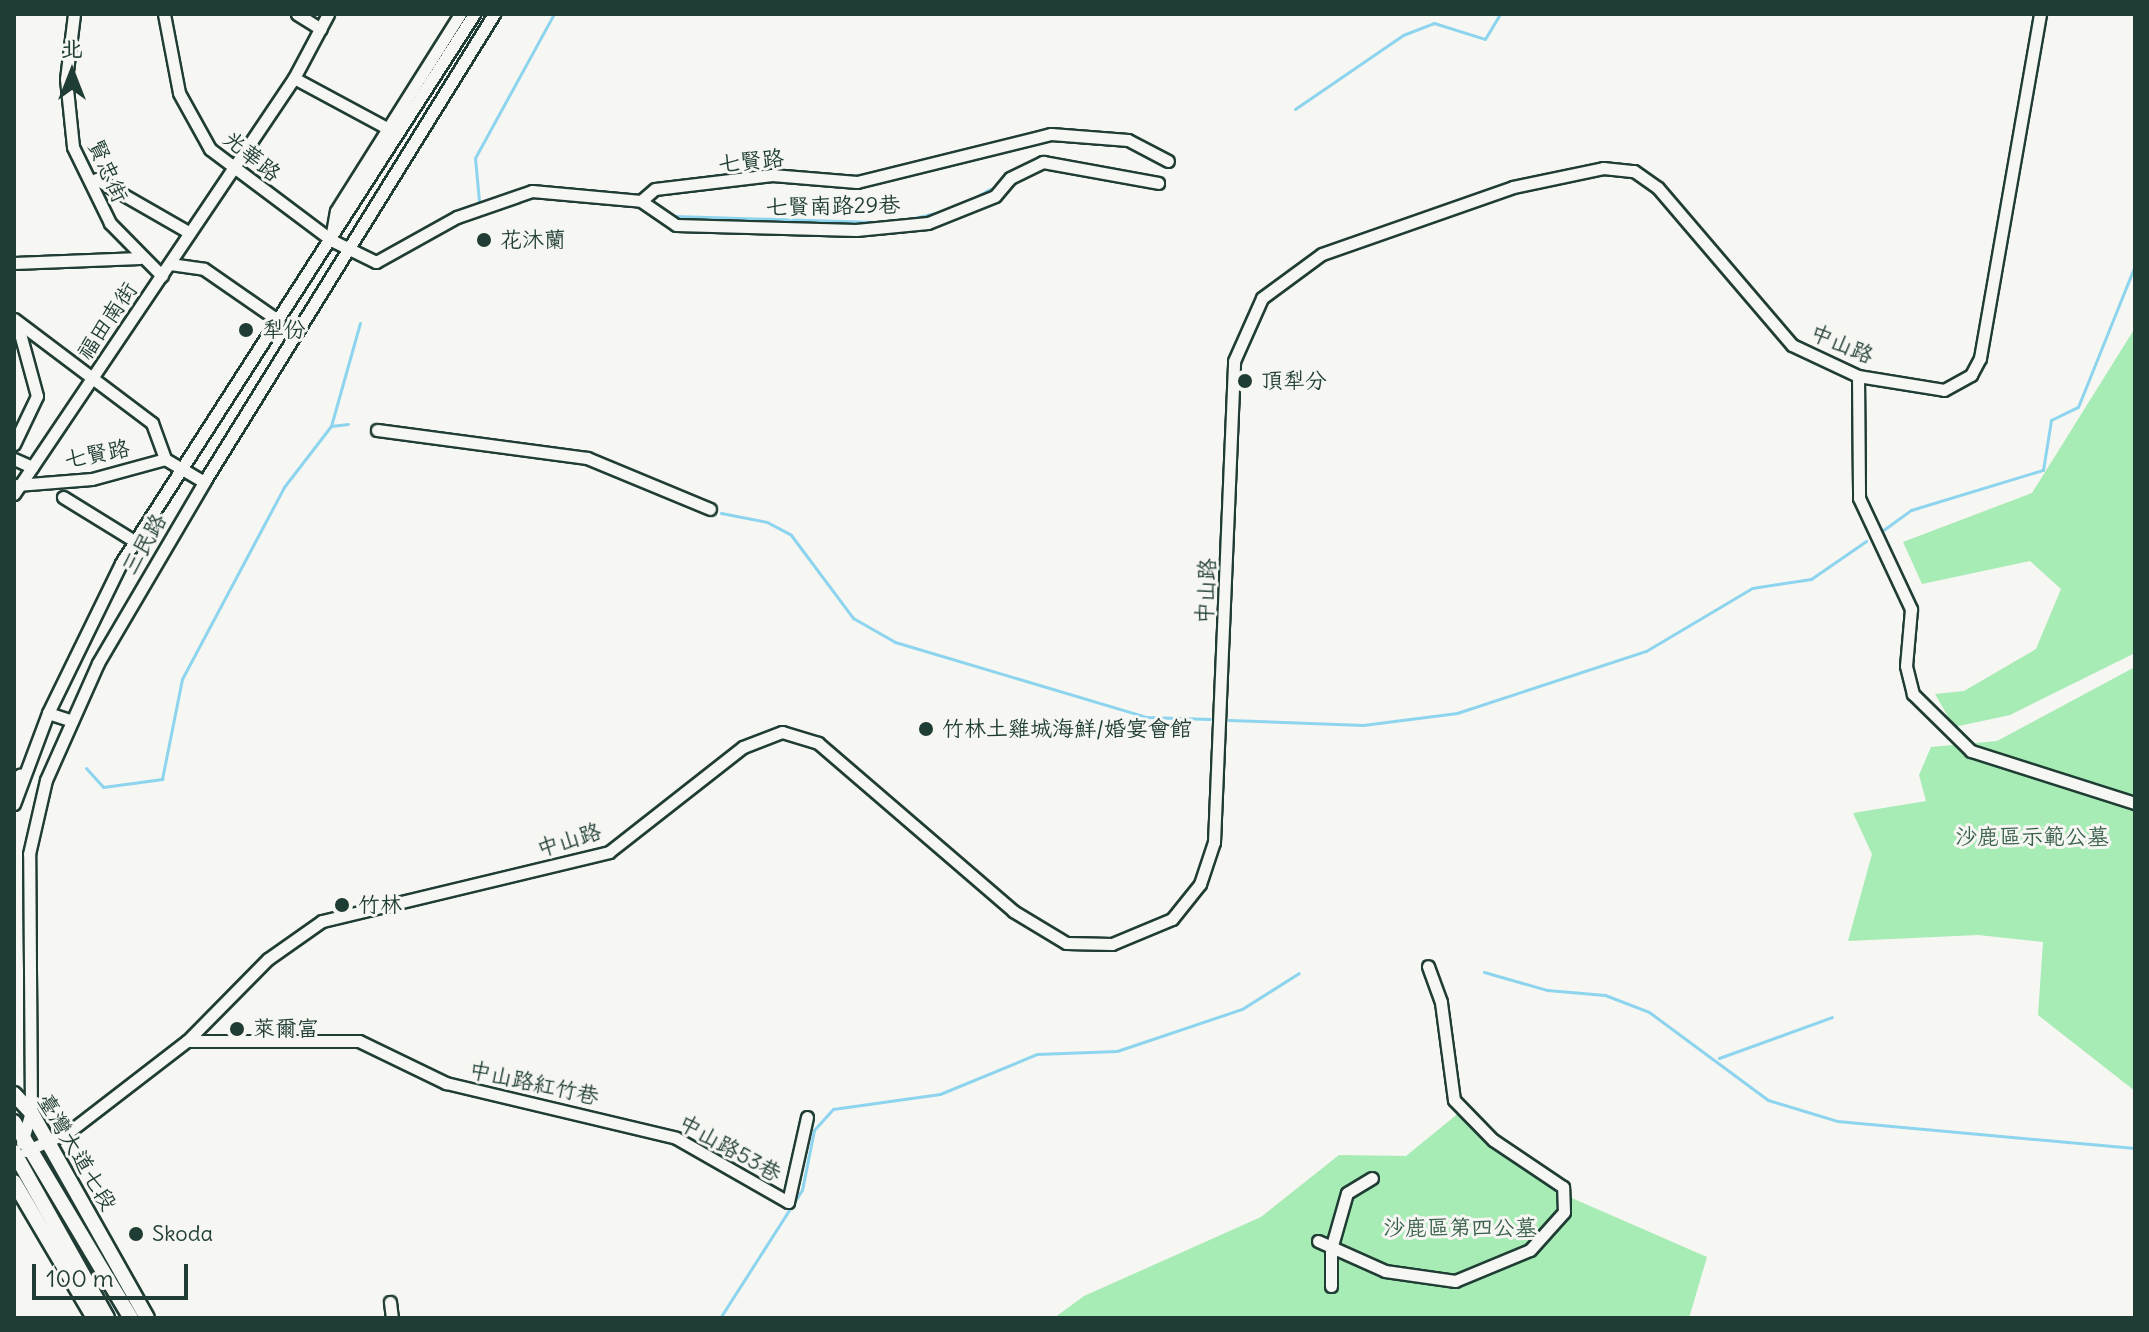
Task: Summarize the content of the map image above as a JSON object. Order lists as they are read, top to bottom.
{
  "streets": {
    "main road": ["臺灣大道七段"],
    "street": [
      "光華路",
      "七賢路",
      "賢忠街",
      "七賢南路29巷",
      "福田南街",
      "中山路",
      "三民路",
      "中山路紅竹巷",
      "中山路53巷"
    ]
  },
  "crossings": [
    ["光華路", "七賢路"],
    ["光華路", "福田南街"],
    ["光華路", "三民路"],
    ["七賢路", "七賢南路29巷"],
    ["七賢路", "福田南街"],
    ["七賢路", "三民路"],
    ["賢忠街", "福田南街"],
    ["中山路", "三民路"],
    ["中山路", "中山路紅竹巷"],
    ["中山路", "臺灣大道七段"],
    ["三民路", "臺灣大道七段"],
    ["中山路紅竹巷", "中山路53巷"]
  ],
  "parks": ["沙鹿區示範公墓", "沙鹿區第四公墓"],
  "places": [
    "花沐蘭",
    "犁份",
    "頂犁分",
    "竹林土雞城海鮮/婚宴會館",
    "竹林",
    "萊爾富",
    "Skoda"
  ],
  "scale_bar": "100 m",
  "north": "top"
}
